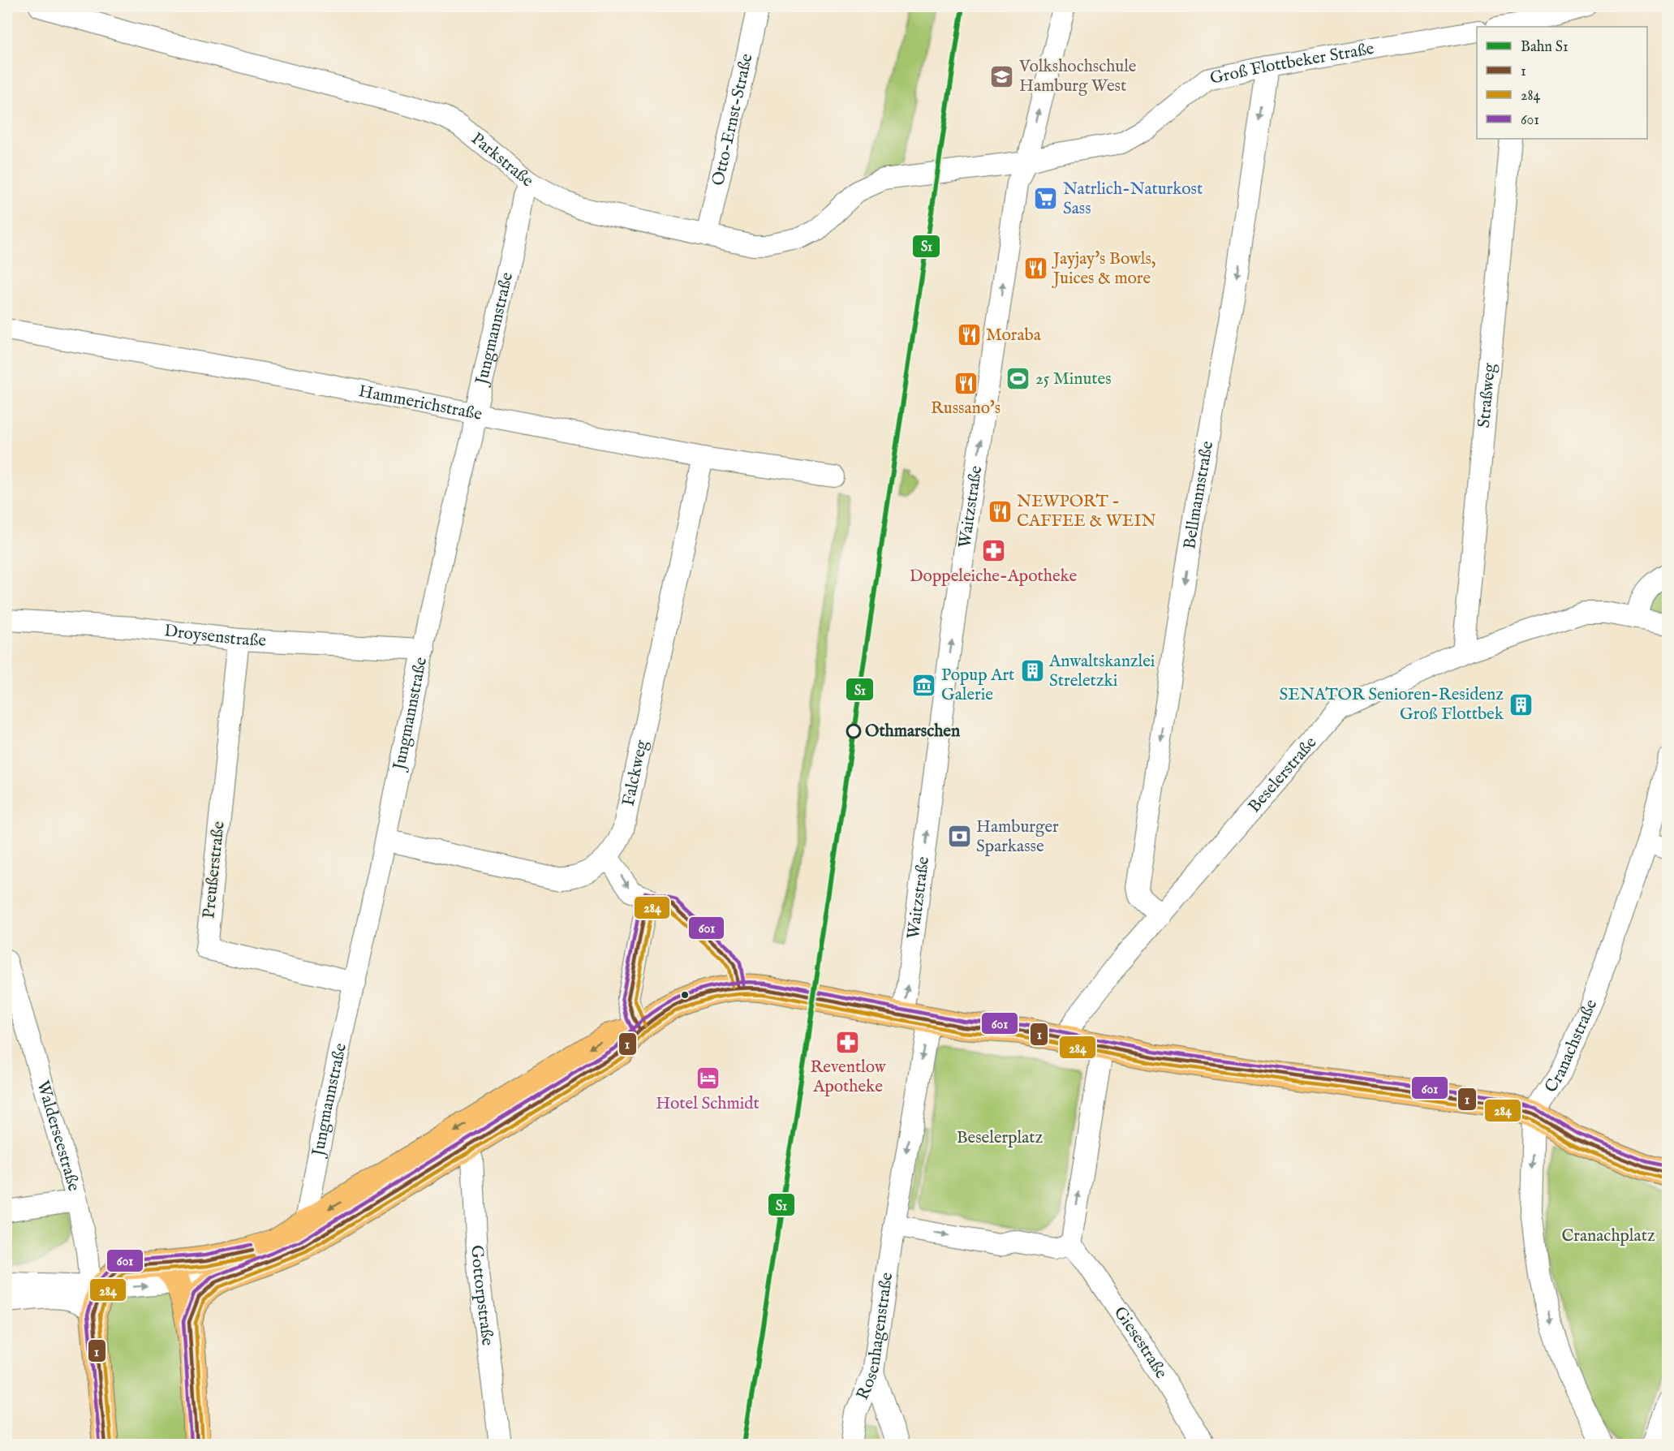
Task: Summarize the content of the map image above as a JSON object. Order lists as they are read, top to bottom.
{
  "streets": {
    "main road": ["Walderseestraße"],
    "street": [
      "Groß Flottbeker Straße",
      "Otto-Ernst-Straße",
      "Parkstraße",
      "Jungmannstraße",
      "Straßweg",
      "Hammerichstraße",
      "Bellmannstraße",
      "Waitzstraße",
      "Droysenstraße",
      "Falckweg",
      "Beselerstraße",
      "Preußerstraße",
      "Cranachstraße",
      "Gottorpstraße",
      "Rosenhagenstraße",
      "Giesestraße"
    ]
  },
  "crossings": [
    ["Groß Flottbeker Straße", "Parkstraße"],
    ["Groß Flottbeker Straße", "Bellmannstraße"],
    ["Groß Flottbeker Straße", "Waitzstraße"],
    ["Otto-Ernst-Straße", "Parkstraße"],
    ["Parkstraße", "Jungmannstraße"],
    ["Jungmannstraße", "Hammerichstraße"],
    ["Jungmannstraße", "Droysenstraße"],
    ["Jungmannstraße", "Falckweg"],
    ["Jungmannstraße", "Preußerstraße"],
    ["Straßweg", "Beselerstraße"],
    ["Hammerichstraße", "Falckweg"],
    ["Bellmannstraße", "Beselerstraße"],
    ["Droysenstraße", "Preußerstraße"]
  ],
  "one_way": ["Bellmannstraße", "Waitzstraße"],
  "parks": ["Beselerplatz", "Cranachplatz"],
  "places": {
    "school or university": ["Volkshochschule Hamburg West"],
    "supermarket": ["Natrlich-Naturkost Sass"],
    "restaurant": [
      "Jayjay's Bowls, Juices & more",
      "Moraba",
      "Russano's",
      "NEWPORT - CAFFEE & WEIN"
    ],
    "sports": ["25 Minutes"],
    "pharmacy": ["Doppeleiche-Apotheke", "Reventlow Apotheke"],
    "building": ["Anwaltskanzlei Streletzki", "SENATOR Senioren-Residenz Groß Flottbek"],
    "museum": ["Popup Art Galerie"],
    "other": ["Othmarschen"],
    "bank": ["Hamburger Sparkasse"],
    "hotel": ["Hotel Schmidt"]
  },
  "lines": [
    "rail line S1",
    "transit line 601",
    "transit line 1",
    "transit line 284"
  ],
  "legend": [
    "Bahn S1",
    "1",
    "284",
    "601"
  ]
}
